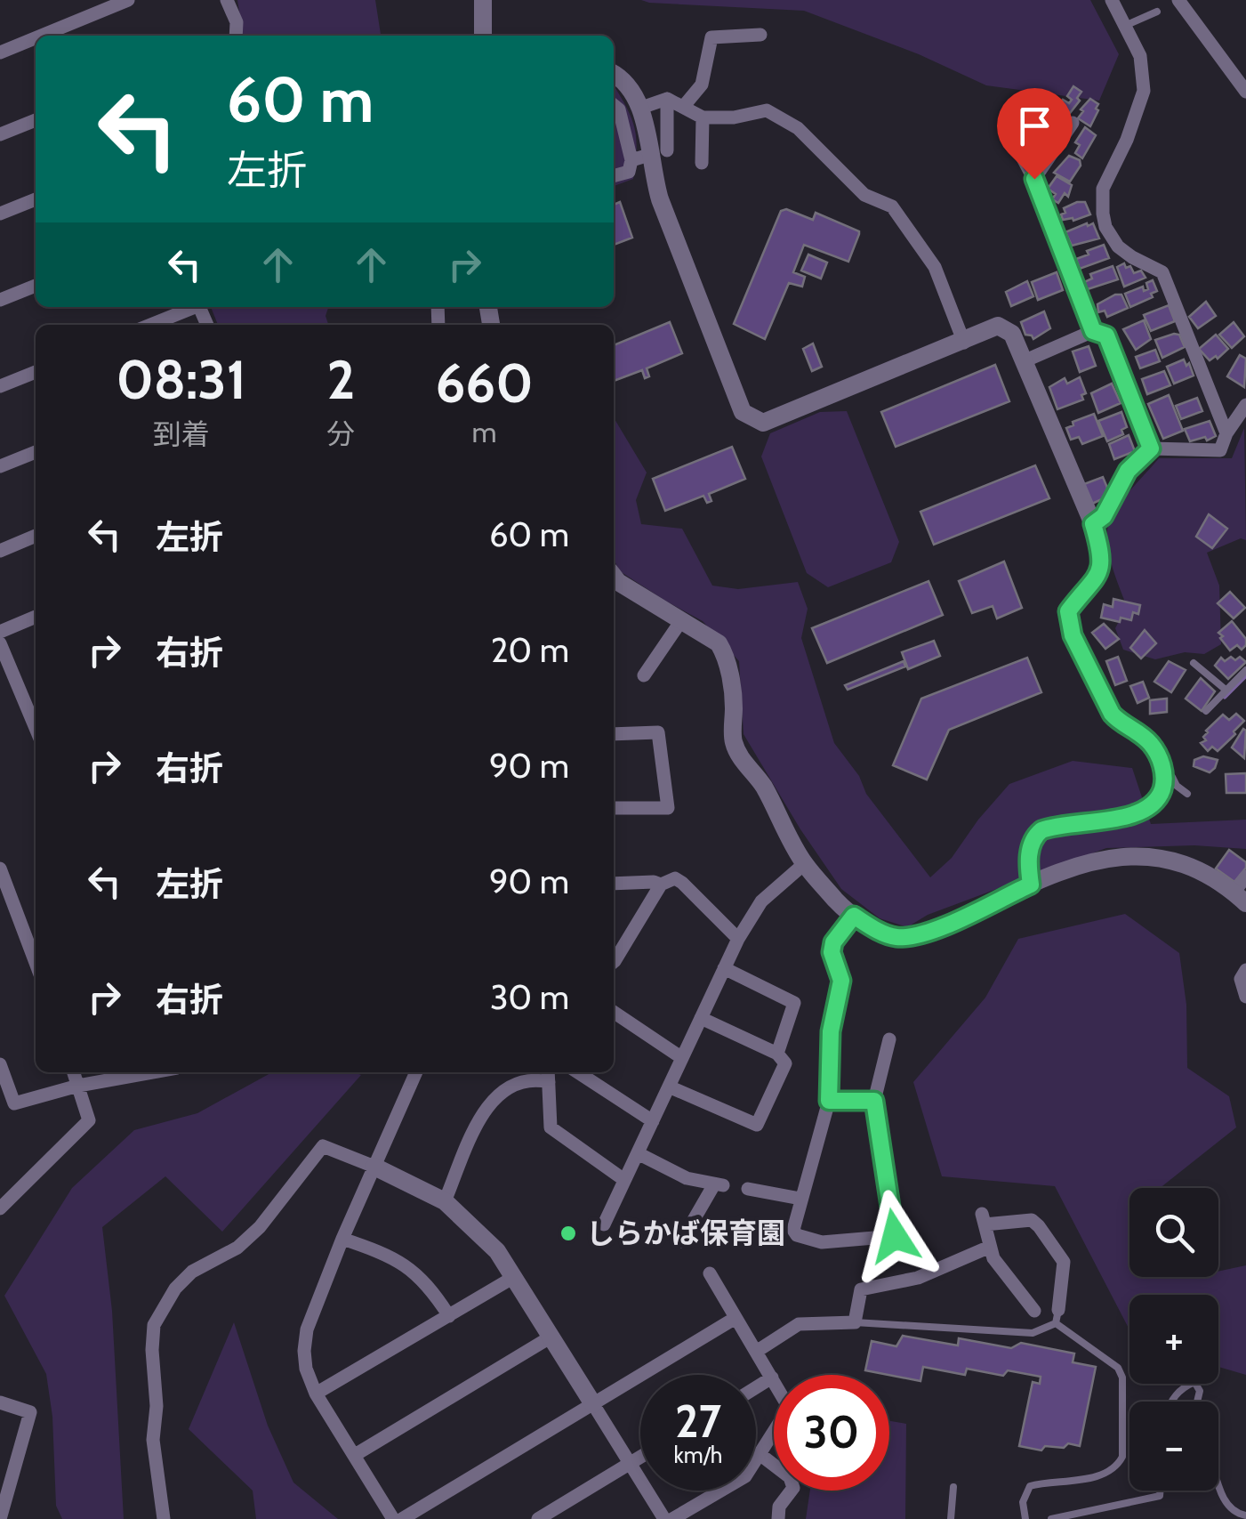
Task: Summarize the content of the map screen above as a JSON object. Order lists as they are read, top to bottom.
{
  "places": ["しらかば保育園"],
  "page": {
    "turn": ["60 m", "左折"],
    "eta": [
      "08:31",
      "到着",
      "2",
      "分",
      "660",
      "m"
    ],
    "list": [
      {
        "name": "左折",
        "value": "60 m"
      },
      {
        "name": "右折",
        "value": "20 m"
      },
      {
        "name": "右折",
        "value": "90 m"
      },
      {
        "name": "左折",
        "value": "90 m"
      },
      {
        "name": "右折",
        "value": "30 m"
      }
    ],
    "map_buttons": ["+", "−"],
    "speed": "27 km/h",
    "limit": "30"
  }
}
